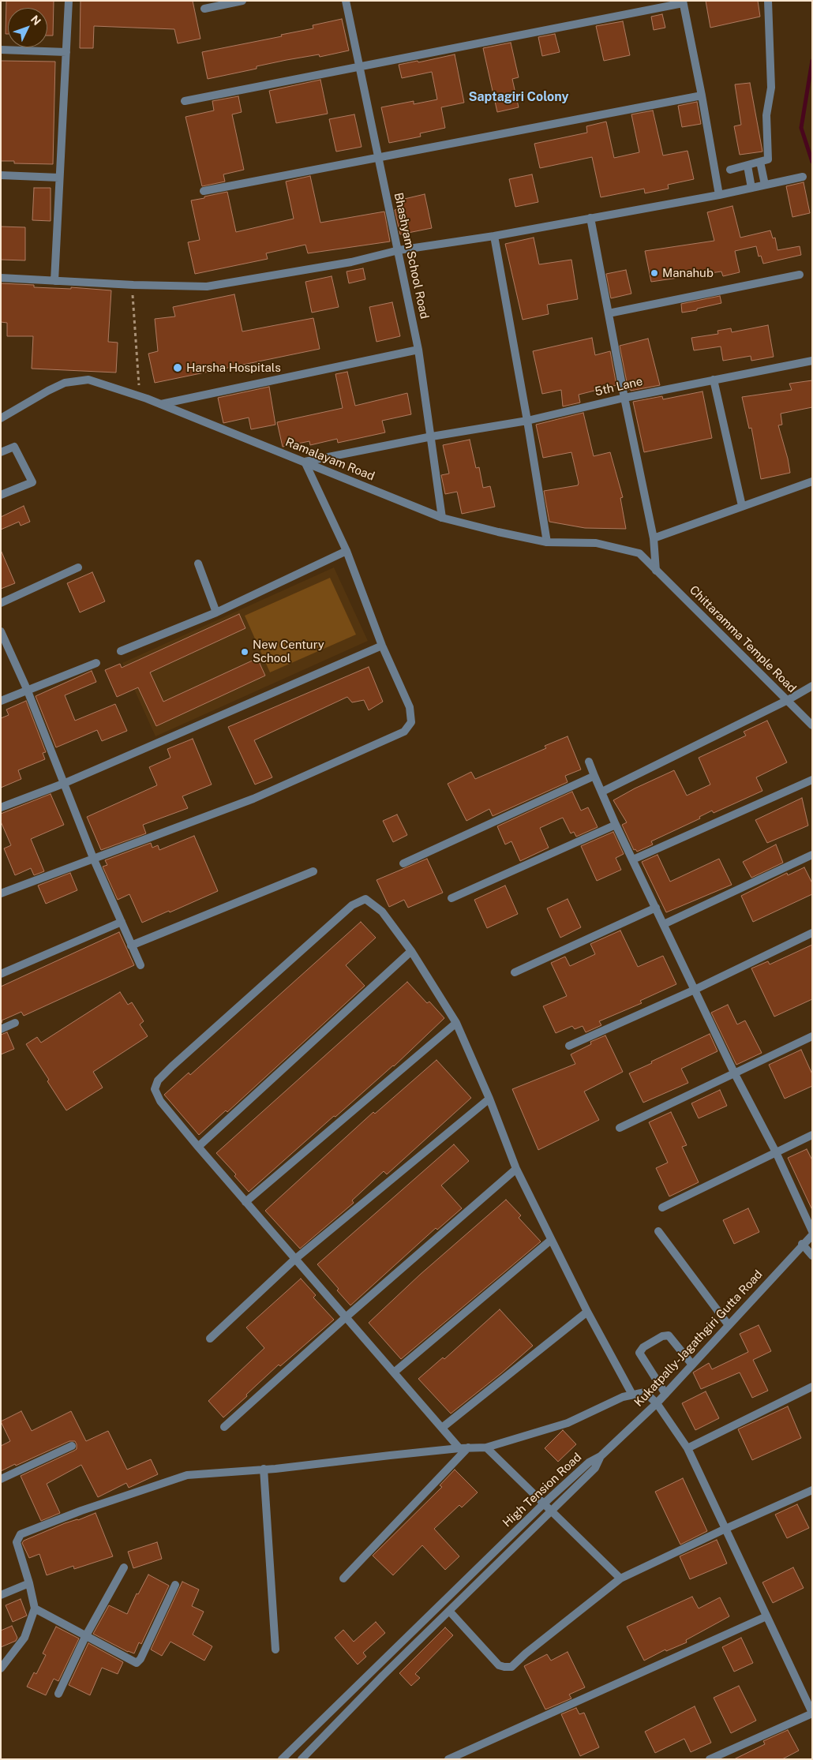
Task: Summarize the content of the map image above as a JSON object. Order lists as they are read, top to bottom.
{
  "streets": {
    "street": [
      "Bhashyam School Road",
      "5th Lane",
      "Ramalayam Road",
      "Chittaramma Temple Road",
      "Kukatpally-Jagathgiri Gutta Road",
      "High Tension Road"
    ]
  },
  "crossings": [
    ["Bhashyam School Road", "5th Lane"],
    ["Bhashyam School Road", "Ramalayam Road"],
    ["5th Lane", "Ramalayam Road"],
    ["Ramalayam Road", "Chittaramma Temple Road"],
    ["Kukatpally-Jagathgiri Gutta Road", "High Tension Road"]
  ],
  "districts": ["Saptagiri Colony"],
  "places": ["Manahub", "Harsha Hospitals", "New Century School"],
  "north": "top right"
}
